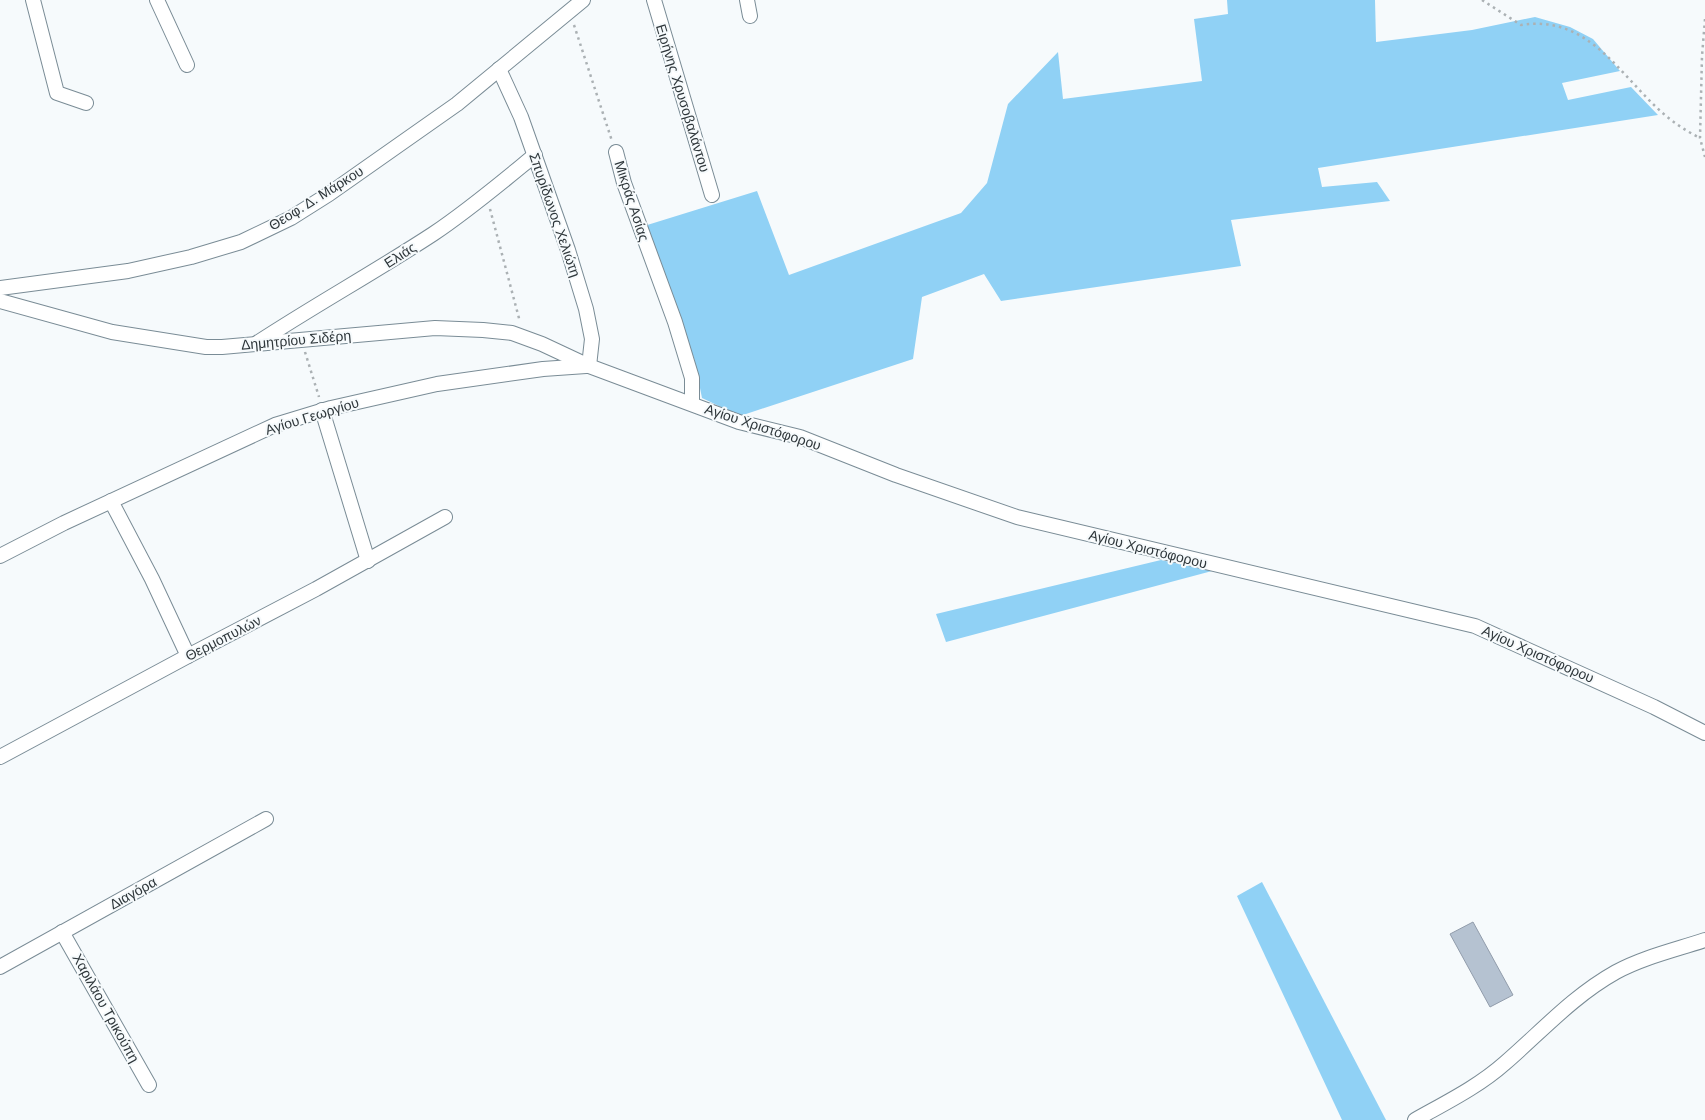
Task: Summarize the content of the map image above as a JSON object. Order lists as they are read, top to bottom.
{
  "streets": {
    "street": [
      "Ειρήνης Χρυσοβαλάντου",
      "Θεοφ. Δ. Μάρκου",
      "Μικράς Ασίας",
      "Σπυρίδωνος Χελιώτη",
      "Ελιάς",
      "Δημητρίου Σιδέρη",
      "Αγίου Γεωργίου",
      "Αγίου Χριστόφορου",
      "Θερμοπυλών",
      "Διαγόρα",
      "Χαριλάου Τρικούπη"
    ]
  },
  "crossings": [
    ["Θεοφ. Δ. Μάρκου", "Μικράς Ασίας"],
    ["Θεοφ. Δ. Μάρκου", "Σπυρίδωνος Χελιώτη"],
    ["Μικράς Ασίας", "Αγίου Χριστόφορου"],
    ["Σπυρίδωνος Χελιώτη", "Ελιάς"],
    ["Σπυρίδωνος Χελιώτη", "Δημητρίου Σιδέρη"],
    ["Σπυρίδωνος Χελιώτη", "Αγίου Γεωργίου"],
    ["Σπυρίδωνος Χελιώτη", "Αγίου Χριστόφορου"],
    ["Ελιάς", "Δημητρίου Σιδέρη"],
    ["Δημητρίου Σιδέρη", "Αγίου Γεωργίου"],
    ["Δημητρίου Σιδέρη", "Αγίου Χριστόφορου"],
    ["Αγίου Γεωργίου", "Αγίου Χριστόφορου"],
    ["Διαγόρα", "Χαριλάου Τρικούπη"]
  ]
}
